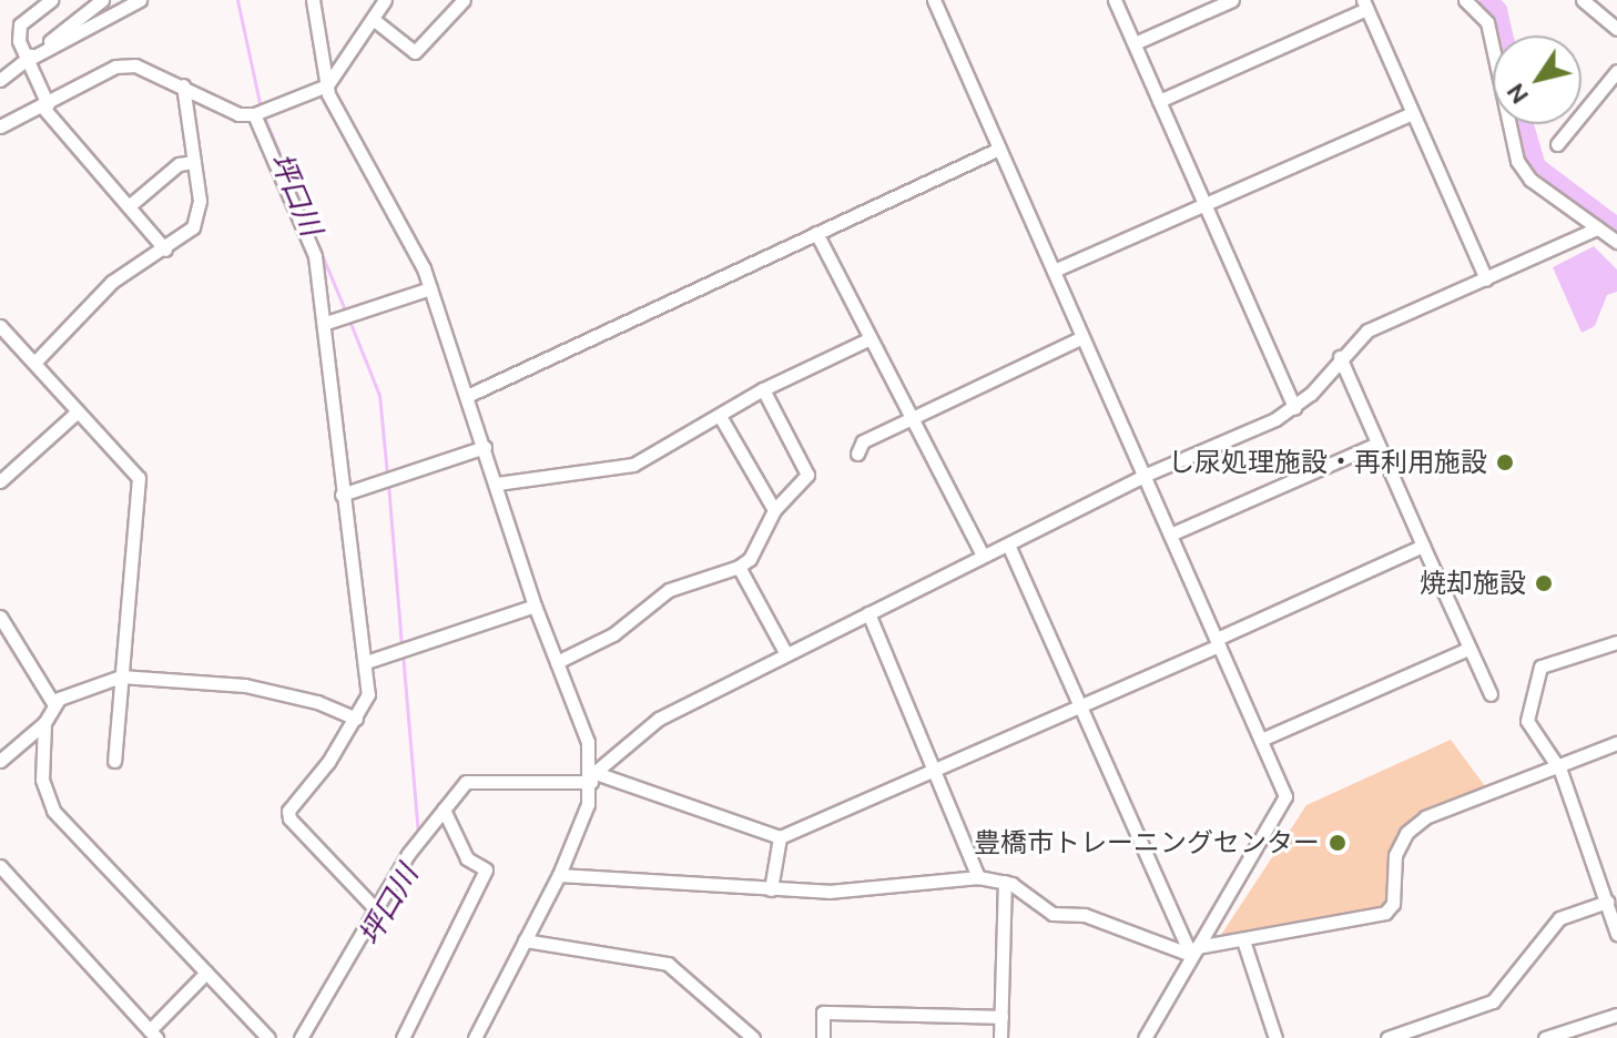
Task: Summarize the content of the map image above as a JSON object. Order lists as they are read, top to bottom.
{
  "water": ["坪口川"],
  "places": ["し尿処理施設・再利用施設", "焼却施設", "豊橋市トレーニングセンター"],
  "north": "bottom left"
}
